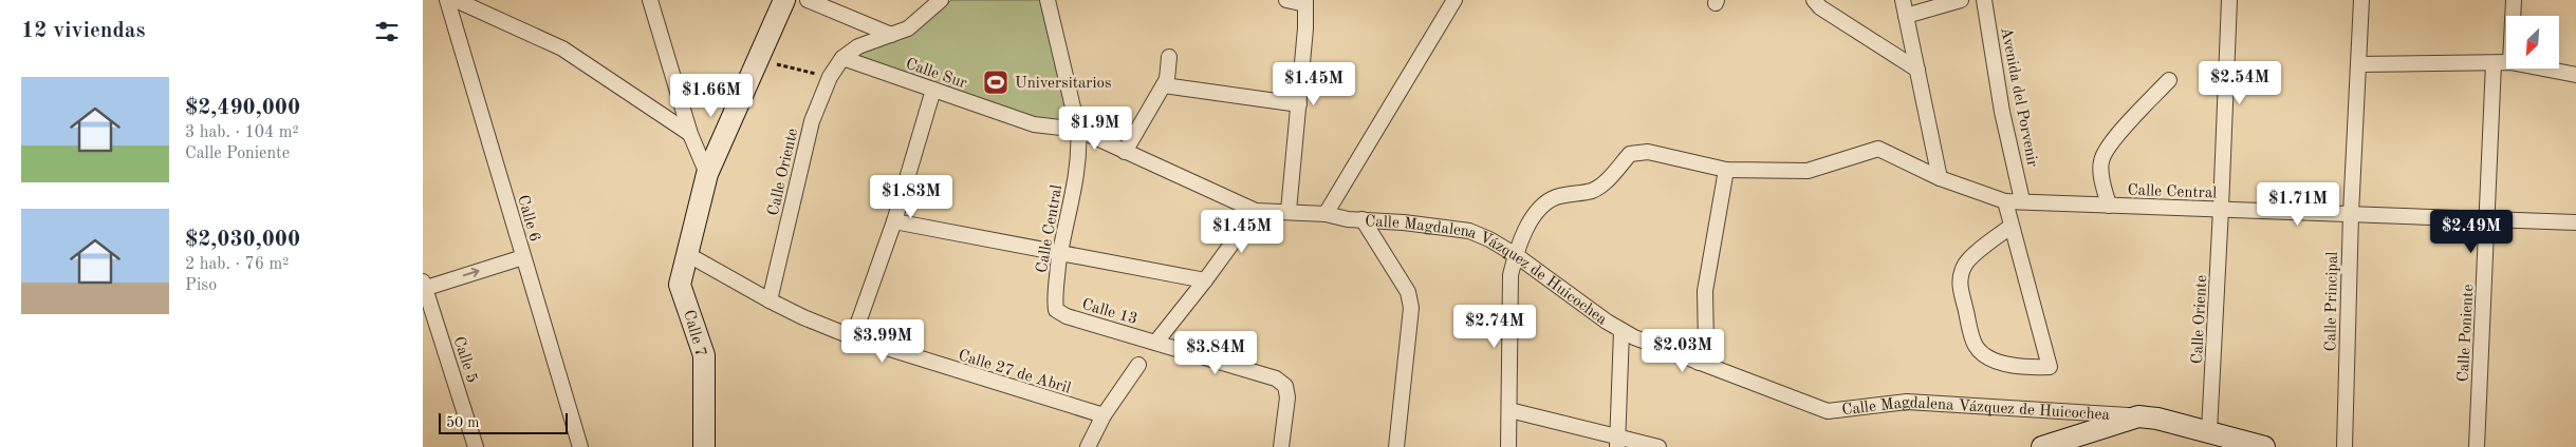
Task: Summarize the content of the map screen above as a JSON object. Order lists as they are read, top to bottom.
{
  "streets": {
    "street": [
      "Calle Sur",
      "Avenida del Porvenir",
      "Calle Oriente",
      "Calle Central",
      "Calle 6",
      "Calle Magdalena Vázquez de Huicochea",
      "Calle Principal",
      "Calle 13",
      "Calle 7",
      "Calle Poniente",
      "Calle 5",
      "Calle 27 de Abril"
    ]
  },
  "crossings": [
    ["Calle Sur", "Calle Oriente"],
    ["Calle Sur", "Calle Central"],
    ["Calle Sur", "Calle Magdalena Vázquez de Huicochea"],
    ["Avenida del Porvenir", "Calle Central"],
    ["Calle Oriente", "Calle Central"],
    ["Calle Oriente", "Calle Magdalena Vázquez de Huicochea"],
    ["Calle Oriente", "Calle 27 de Abril"],
    ["Calle Central", "Calle Principal"],
    ["Calle Central", "Calle 13"],
    ["Calle Central", "Calle Poniente"],
    ["Calle 7", "Calle 27 de Abril"]
  ],
  "places": {
    "sports": ["Universitarios"]
  },
  "scale_bar": "50 m",
  "north": "bottom left",
  "page": {
    "heading": "12 viviendas",
    "price": [
      "$2.54M",
      "$1.45M",
      "$1.66M",
      "$1.9M",
      "$1.83M",
      "$1.71M",
      "$1.45M",
      "$2.49M",
      "$2.74M",
      "$3.99M",
      "$2.03M",
      "$3.84M"
    ],
    "list": [
      {
        "name": "$2,490,000",
        "note": "3 hab. · 104 m² · Calle Poniente"
      },
      {
        "name": "$2,030,000",
        "note": "2 hab. · 76 m² · Piso"
      }
    ],
    "scale": "50 m"
  }
}
